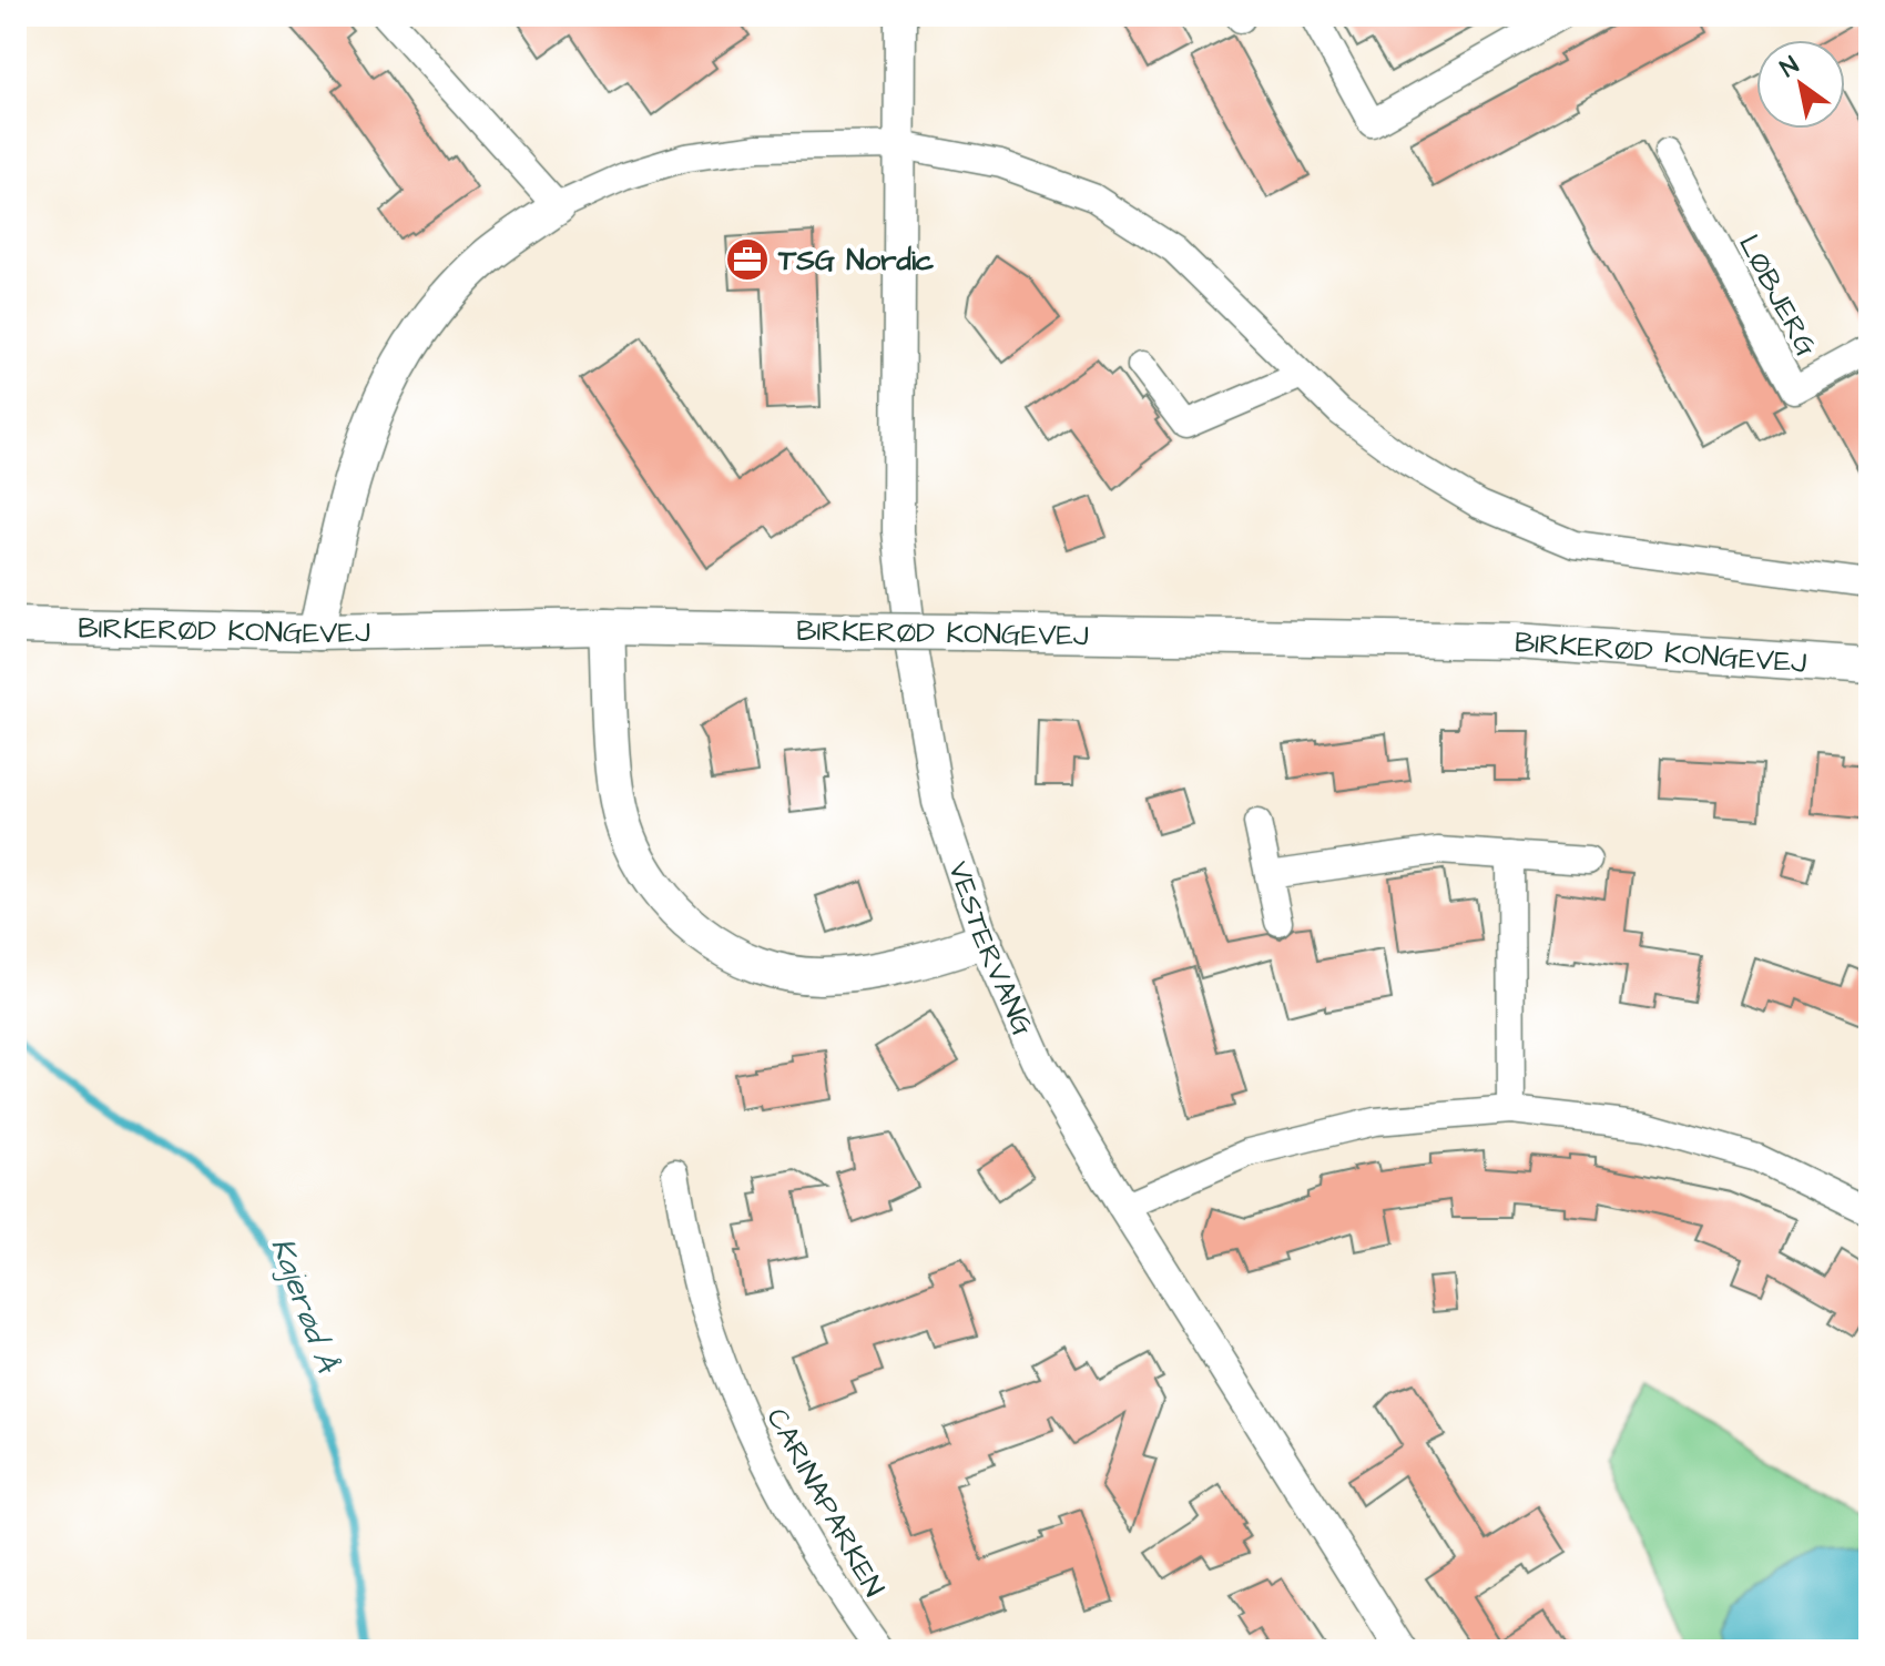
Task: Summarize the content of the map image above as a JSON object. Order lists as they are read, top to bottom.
{
  "streets": {
    "main road": ["BIRKERØD KONGEVEJ"],
    "street": ["LØBJERG", "VESTERVANG", "CARINAPARKEN"]
  },
  "water": ["Kajerød Å"],
  "places": {
    "office": ["TSG Nordic"]
  },
  "north": "top left"
}
